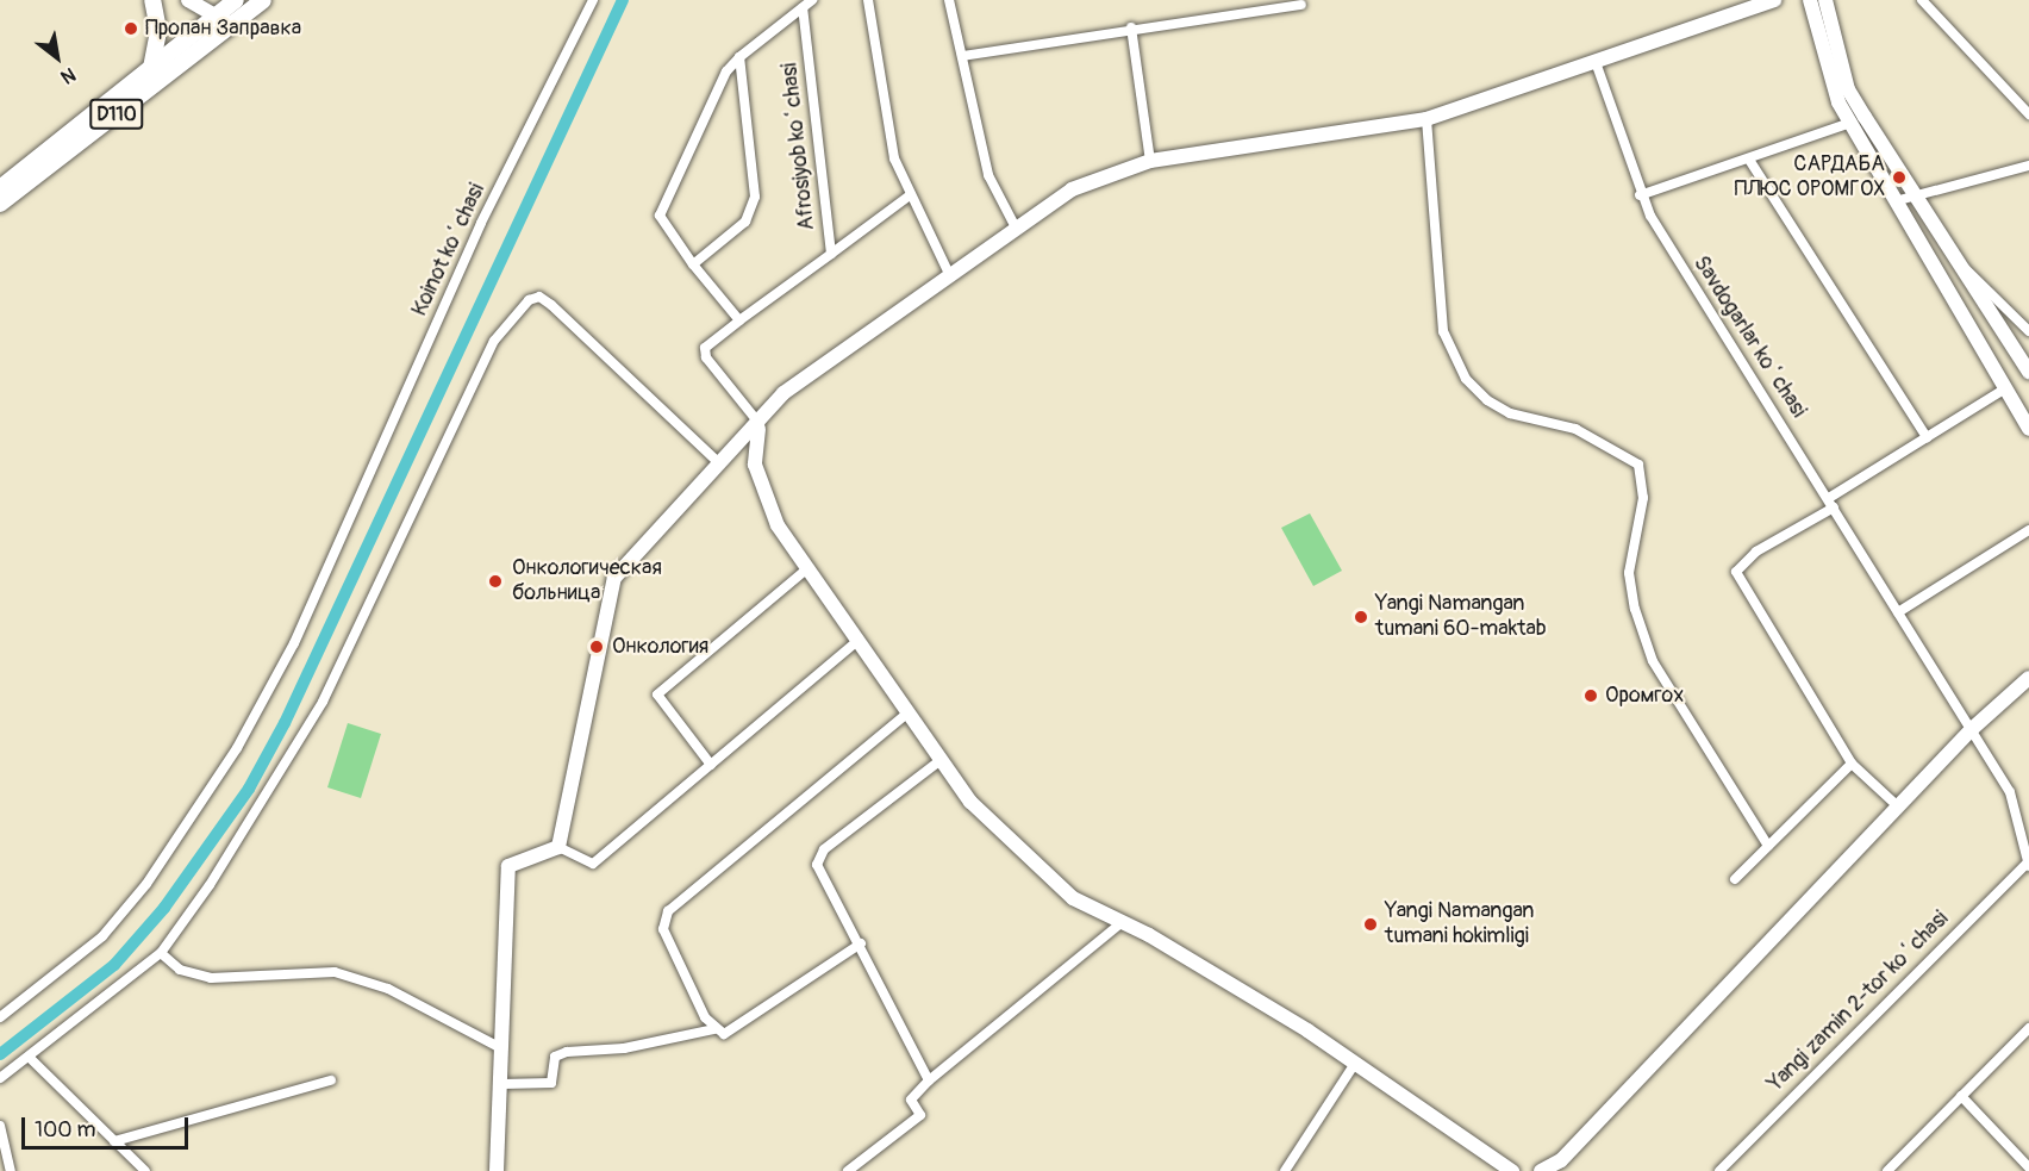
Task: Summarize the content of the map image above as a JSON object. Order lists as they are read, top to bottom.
{
  "streets": {
    "main road": ["D110"],
    "street": [
      "Afrosiyob koʻchasi",
      "Koinot koʻchasi",
      "Savdogarlar koʻchasi",
      "Yangi zamin 2-tor koʻchasi"
    ]
  },
  "crossings": [
    ["Savdogarlar koʻchasi", "Yangi zamin 2-tor koʻchasi"]
  ],
  "places": [
    "Пропан Заправка",
    "САРДАБА ПЛЮС ОРОМГОХ",
    "Онкологическая больница",
    "Yangi Namangan tumani 60-maktab",
    "Онкология",
    "Оромгох",
    "Yangi Namangan tumani hokimligi"
  ],
  "scale_bar": "100 m",
  "north": "bottom right"
}
